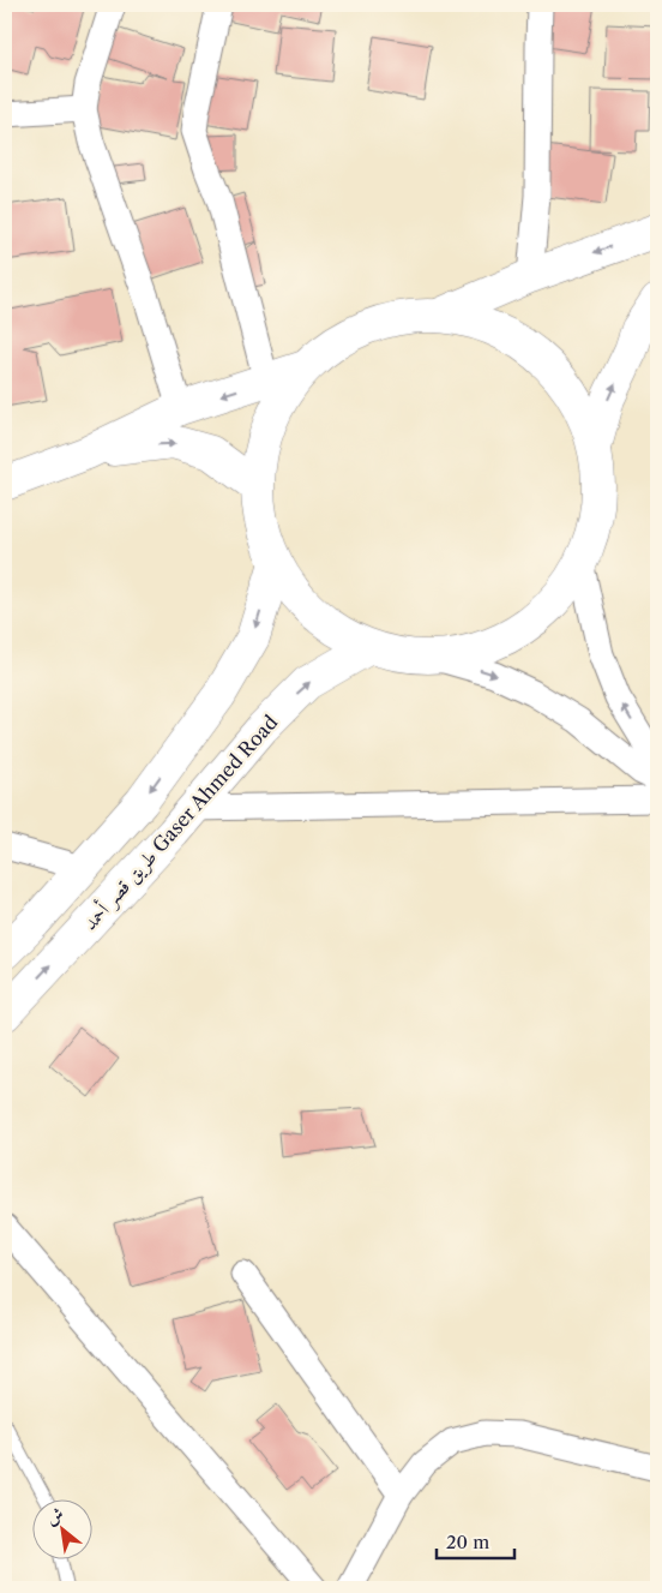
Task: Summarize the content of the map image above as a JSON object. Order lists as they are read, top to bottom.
{
  "streets": {
    "main road": ["طريق قصر أحمد Gaser Ahmed Road"]
  },
  "scale_bar": "20 m",
  "north": "top left"
}
